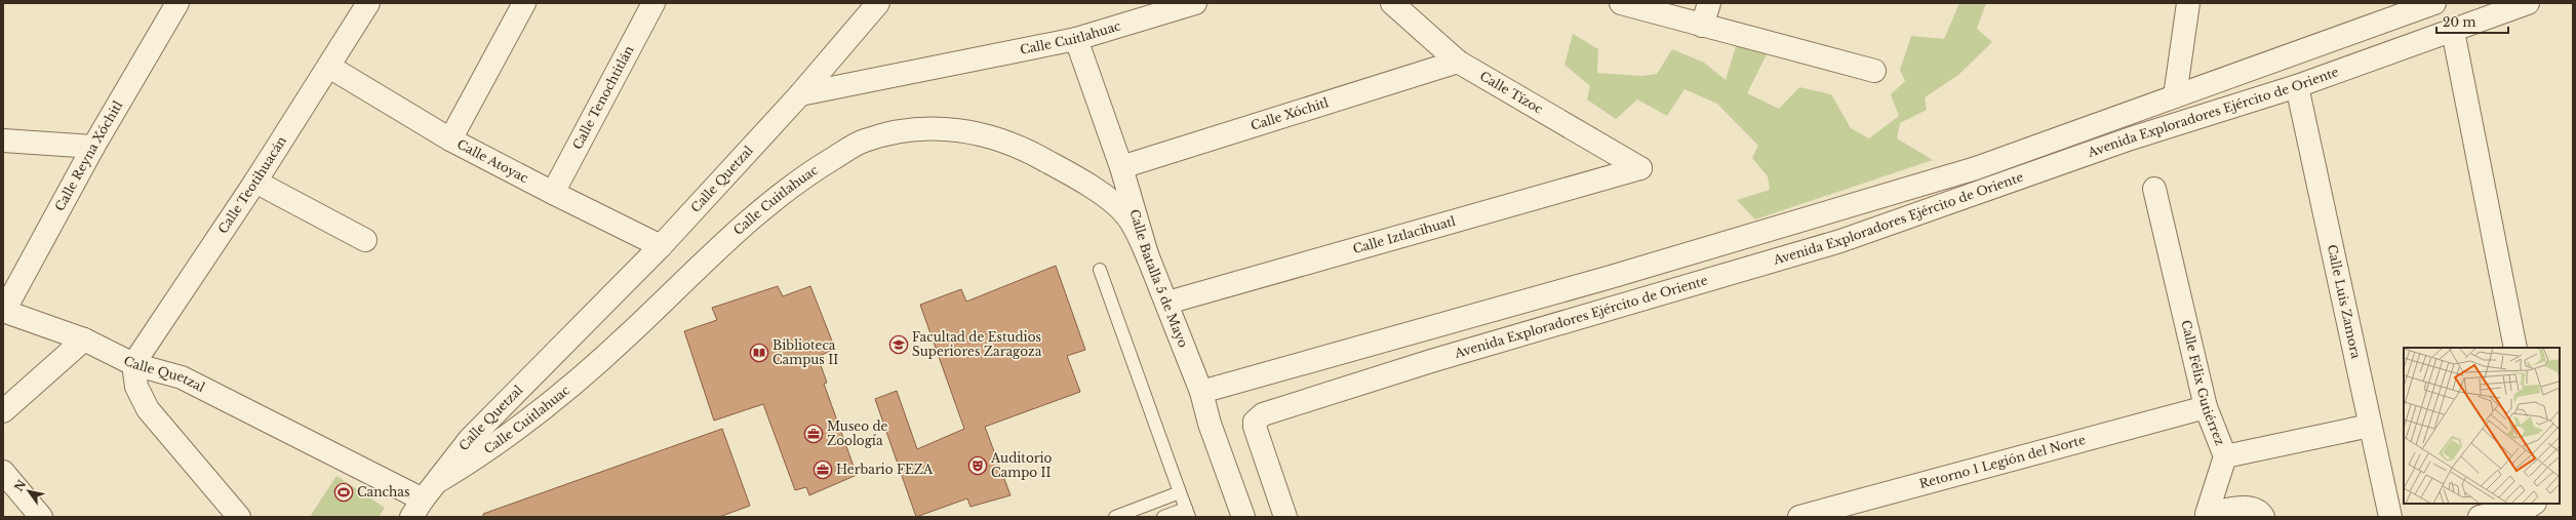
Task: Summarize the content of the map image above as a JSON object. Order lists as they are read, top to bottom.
{
  "streets": {
    "street": [
      "Calle Cuitlahuac",
      "Calle Tízoc",
      "Calle Tenochtitlán",
      "Avenida Exploradores Ejército de Oriente",
      "Calle Xóchitl",
      "Calle Reyna Xóchitl",
      "Calle Atoyac",
      "Calle Quetzal",
      "Calle Teotihuacán",
      "Calle Iztlacihuatl",
      "Calle Batalla 5 de Mayo",
      "Calle Luis Zamora",
      "Calle Félix Gutiérrez",
      "Retorno 1 Legión del Norte"
    ]
  },
  "crossings": [
    ["Calle Cuitlahuac", "Calle Quetzal"],
    ["Calle Cuitlahuac", "Calle Batalla 5 de Mayo"],
    ["Calle Tízoc", "Calle Xóchitl"],
    ["Calle Tízoc", "Calle Iztlacihuatl"],
    ["Calle Tenochtitlán", "Calle Atoyac"],
    ["Avenida Exploradores Ejército de Oriente", "Calle Batalla 5 de Mayo"],
    ["Avenida Exploradores Ejército de Oriente", "Calle Luis Zamora"],
    ["Calle Xóchitl", "Calle Batalla 5 de Mayo"],
    ["Calle Reyna Xóchitl", "Calle Quetzal"],
    ["Calle Atoyac", "Calle Quetzal"],
    ["Calle Atoyac", "Calle Teotihuacán"],
    ["Calle Quetzal", "Calle Teotihuacán"],
    ["Calle Iztlacihuatl", "Calle Batalla 5 de Mayo"],
    ["Calle Félix Gutiérrez", "Retorno 1 Legión del Norte"]
  ],
  "places": {
    "school or university": ["Facultad de Estudios Superiores Zaragoza"],
    "library": ["Biblioteca Campus II"],
    "office": ["Museo de Zoología", "Herbario FEZA"],
    "theatre": ["Auditorio Campo II"],
    "sports": ["Canchas"]
  },
  "scale_bar": "20 m",
  "north": "top left"
}
